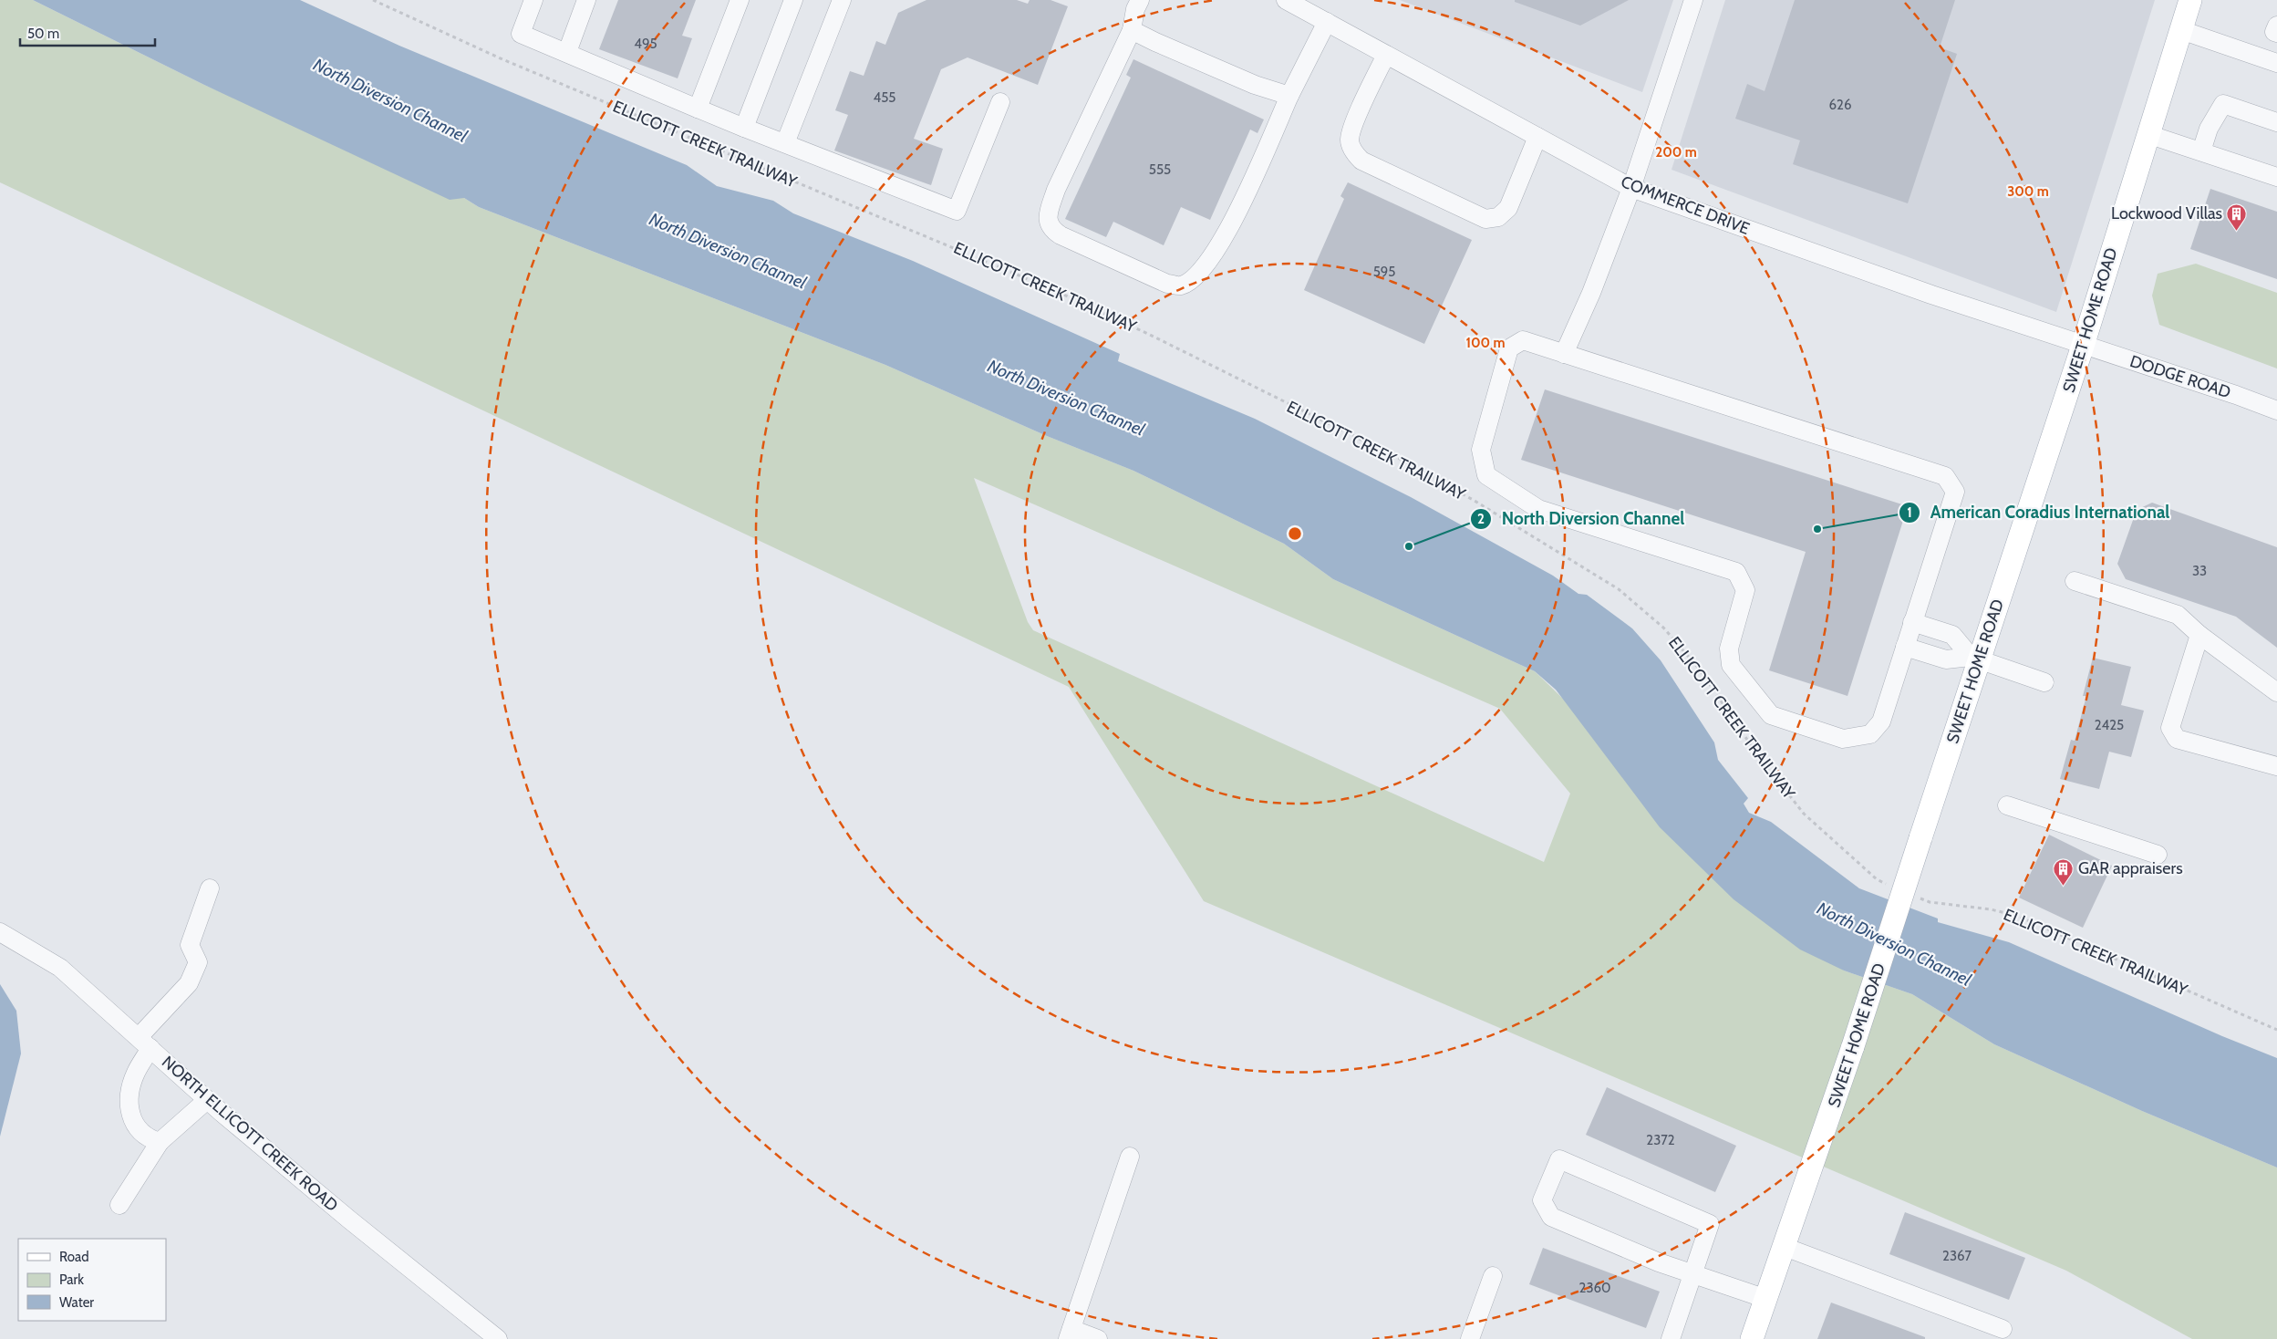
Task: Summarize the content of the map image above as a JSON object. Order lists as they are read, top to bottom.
{
  "streets": {
    "main road": ["SWEET HOME ROAD"],
    "street": ["COMMERCE DRIVE", "DODGE ROAD", "NORTH ELLICOTT CREEK ROAD"],
    "path": ["ELLICOTT CREEK TRAILWAY"]
  },
  "crossings": [
    ["COMMERCE DRIVE", "SWEET HOME ROAD"],
    ["COMMERCE DRIVE", "DODGE ROAD"],
    ["SWEET HOME ROAD", "DODGE ROAD"]
  ],
  "water": ["North Diversion Channel"],
  "places": {
    "building": ["Lockwood Villas", "GAR appraisers"],
    "other": ["American Coradius International", "North Diversion Channel"]
  },
  "house_numbers": [
    "495",
    "455",
    "626",
    "555",
    "595",
    "33",
    "2425",
    "2372",
    "2367",
    "2360"
  ],
  "legend": ["Road", "Park", "Water"],
  "scale_bar": "50 m",
  "rings": ["200 m", "300 m", "100 m"]
}
